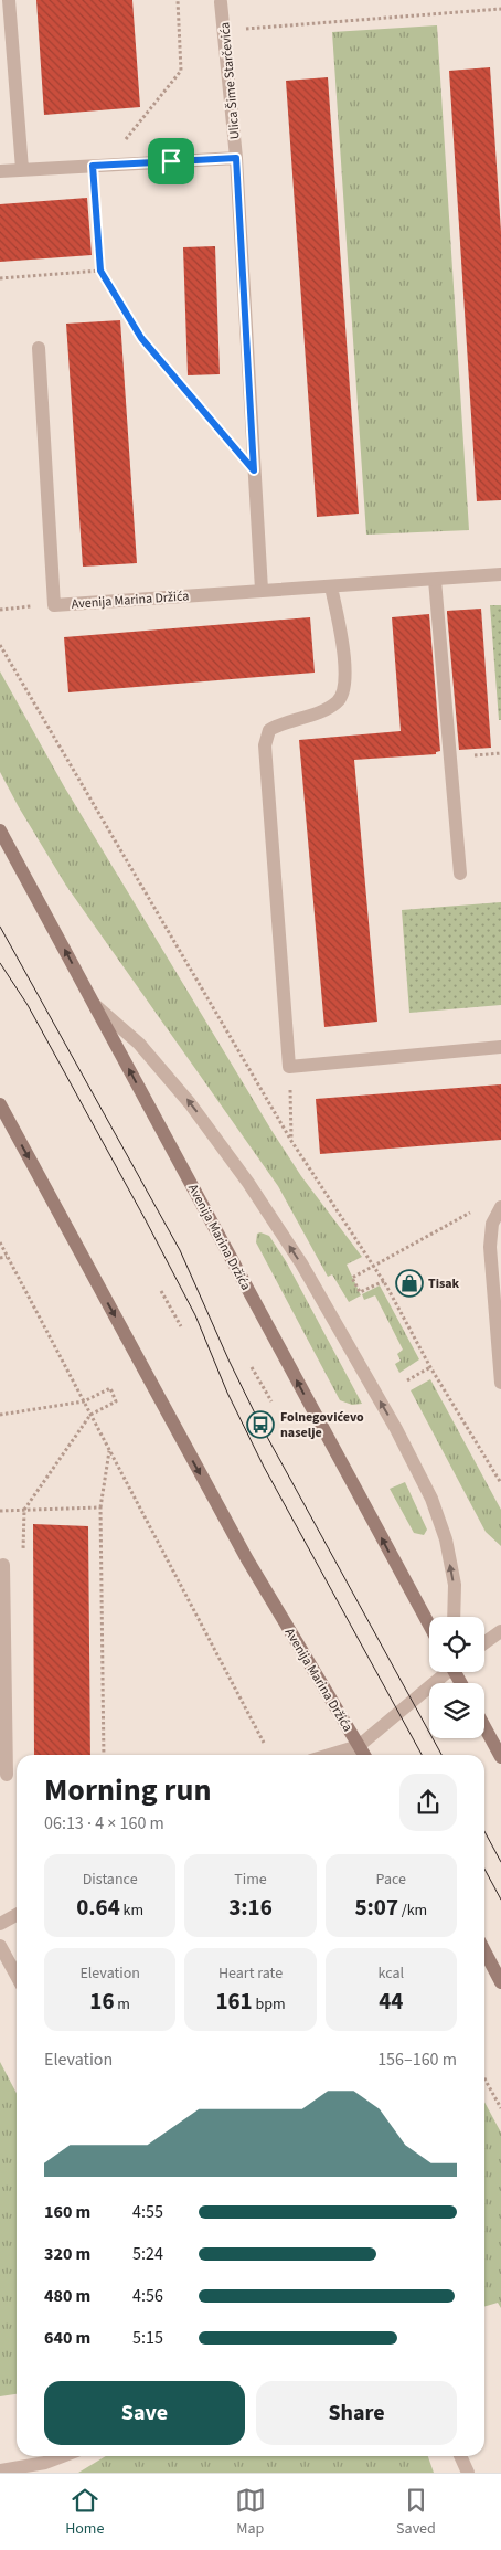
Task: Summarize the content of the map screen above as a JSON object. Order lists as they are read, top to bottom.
{
  "streets": {
    "main road": ["Avenija Marina Držića"],
    "street": ["Ulica Šime Starčevića"]
  },
  "crossings": [
    ["Ulica Šime Starčevića", "Avenija Marina Držića"]
  ],
  "places": {
    "shop": ["Tisak"],
    "bus stop": ["Folnegovićevo naselje"]
  },
  "page": {
    "heading": ["Morning run", "06:13 · 4 × 160 m"],
    "stats": [
      ["Distance", "0.64 km"],
      ["Time", "3:16"],
      ["Pace", "5:07 /km"],
      ["Elevation", "16 m"],
      ["Heart rate", "161 bpm"],
      ["kcal", "44"]
    ],
    "chart": ["Elevation", "156–160 m"],
    "list": [
      {
        "name": "160 m",
        "note": "4:55"
      },
      {
        "name": "320 m",
        "note": "5:24"
      },
      {
        "name": "480 m",
        "note": "4:56"
      },
      {
        "name": "640 m",
        "note": "5:15"
      }
    ],
    "buttons": ["Save", "Share"],
    "tabs": ["Home", "Map", "Saved"]
  }
}
